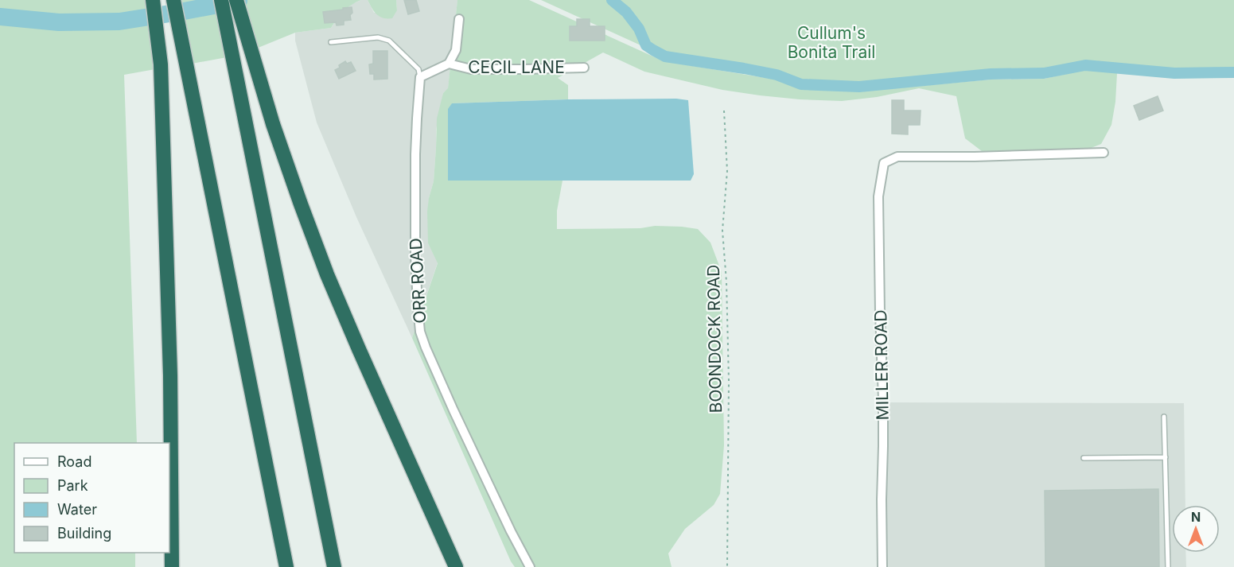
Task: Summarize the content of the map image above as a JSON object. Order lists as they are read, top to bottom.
{
  "streets": {
    "street": ["CECIL LANE", "ORR ROAD", "MILLER ROAD"],
    "path": ["BOONDOCK ROAD"]
  },
  "parks": ["Cullum's Bonita Trail"],
  "legend": [
    "Road",
    "Park",
    "Water",
    "Building"
  ],
  "north": "top"
}
